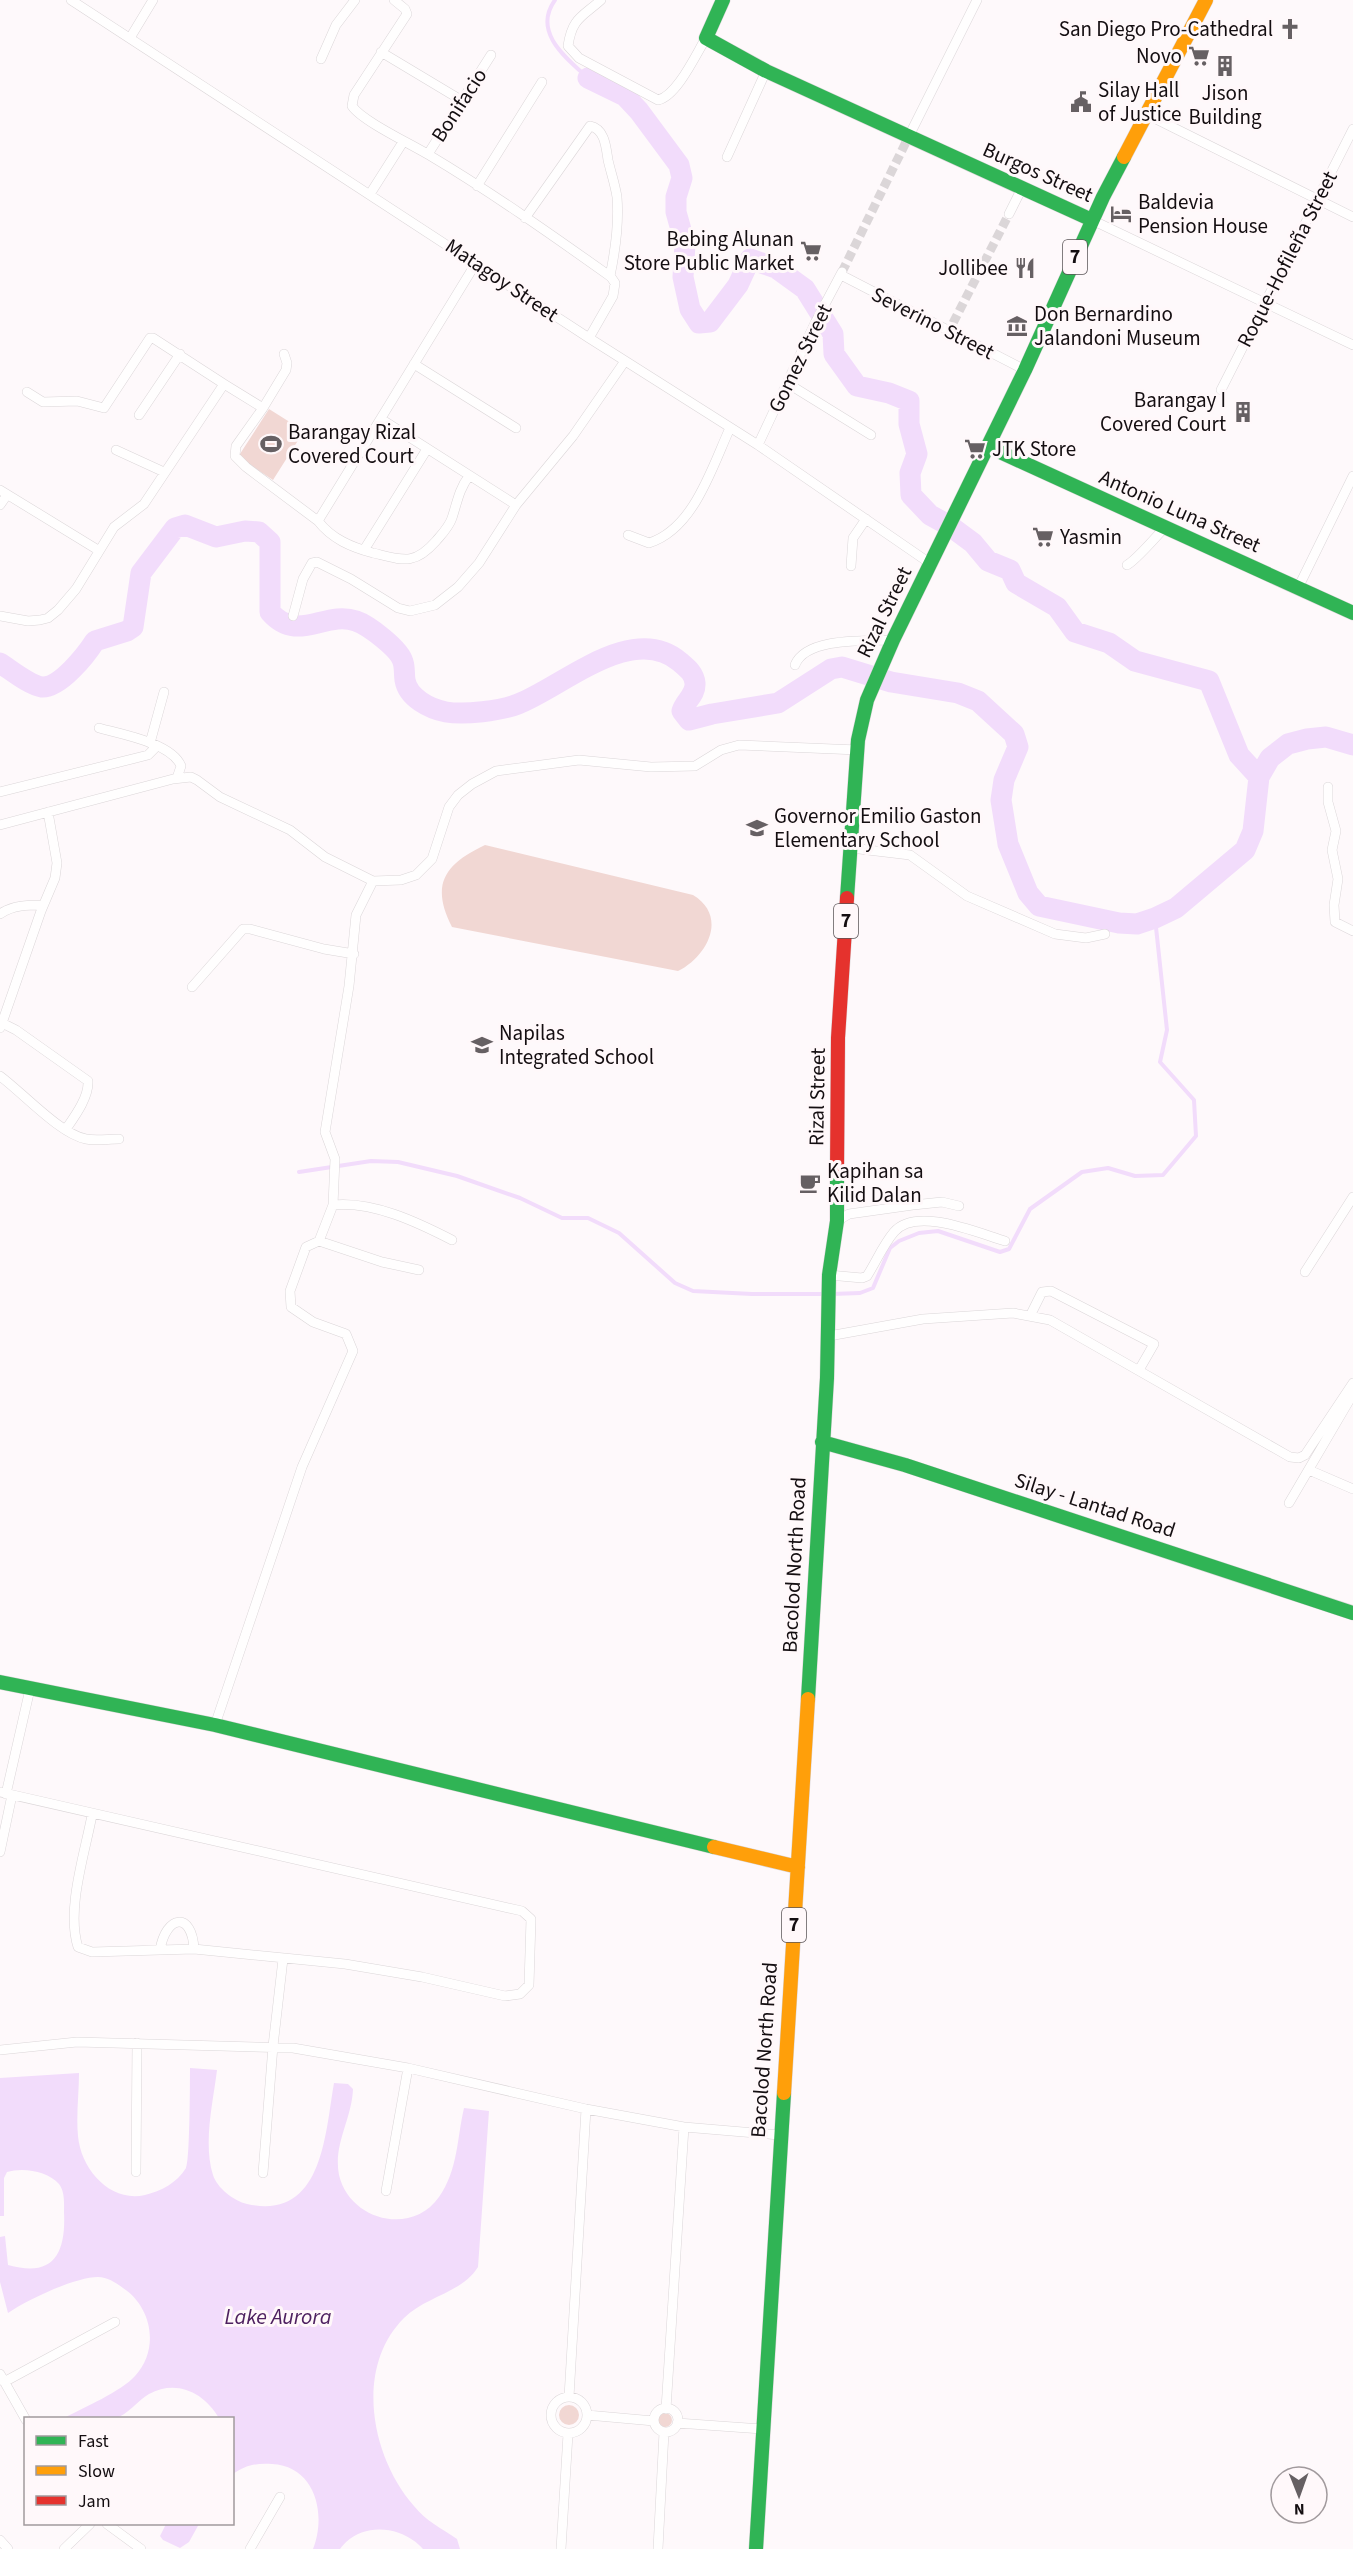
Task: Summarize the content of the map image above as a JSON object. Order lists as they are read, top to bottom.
{
  "streets": {
    "main road": [
      "Burgos Street",
      "7",
      "Antonio Luna Street",
      "Rizal Street",
      "Silay - Lantad Road",
      "Bacolod North Road"
    ],
    "street": [
      "Bonifacio",
      "Roque-Hofileña Street",
      "Matagoy Street",
      "Severino Street",
      "Gomez Street"
    ]
  },
  "crossings": [
    ["Burgos Street", "Roque-Hofileña Street"],
    ["Burgos Street", "Rizal Street"],
    ["Matagoy Street", "Gomez Street"],
    ["Matagoy Street", "Rizal Street"],
    ["Severino Street", "Gomez Street"],
    ["Severino Street", "Rizal Street"],
    ["Antonio Luna Street", "Rizal Street"],
    ["Rizal Street", "Bacolod North Road"],
    ["Silay - Lantad Road", "Bacolod North Road"]
  ],
  "water": ["Lake Aurora"],
  "places": {
    "church": ["San Diego Pro-Cathedral"],
    "supermarket": [
      "Novo",
      "Bebing Alunan Store Public Market",
      "JTK Store",
      "Yasmin"
    ],
    "building": ["Jison Building", "Barangay I Covered Court"],
    "public building": ["Silay Hall of Justice"],
    "hotel": ["Baldevia Pension House"],
    "restaurant": ["Jollibee"],
    "museum": ["Don Bernardino Jalandoni Museum"],
    "sports": ["Barangay Rizal Covered Court"],
    "school or university": ["Governor Emilio Gaston Elementary School", "Napilas Integrated School"],
    "cafe": ["Kapihan sa Kilid Dalan"]
  },
  "legend": ["Fast", "Slow", "Jam"],
  "north": "bottom"
}
